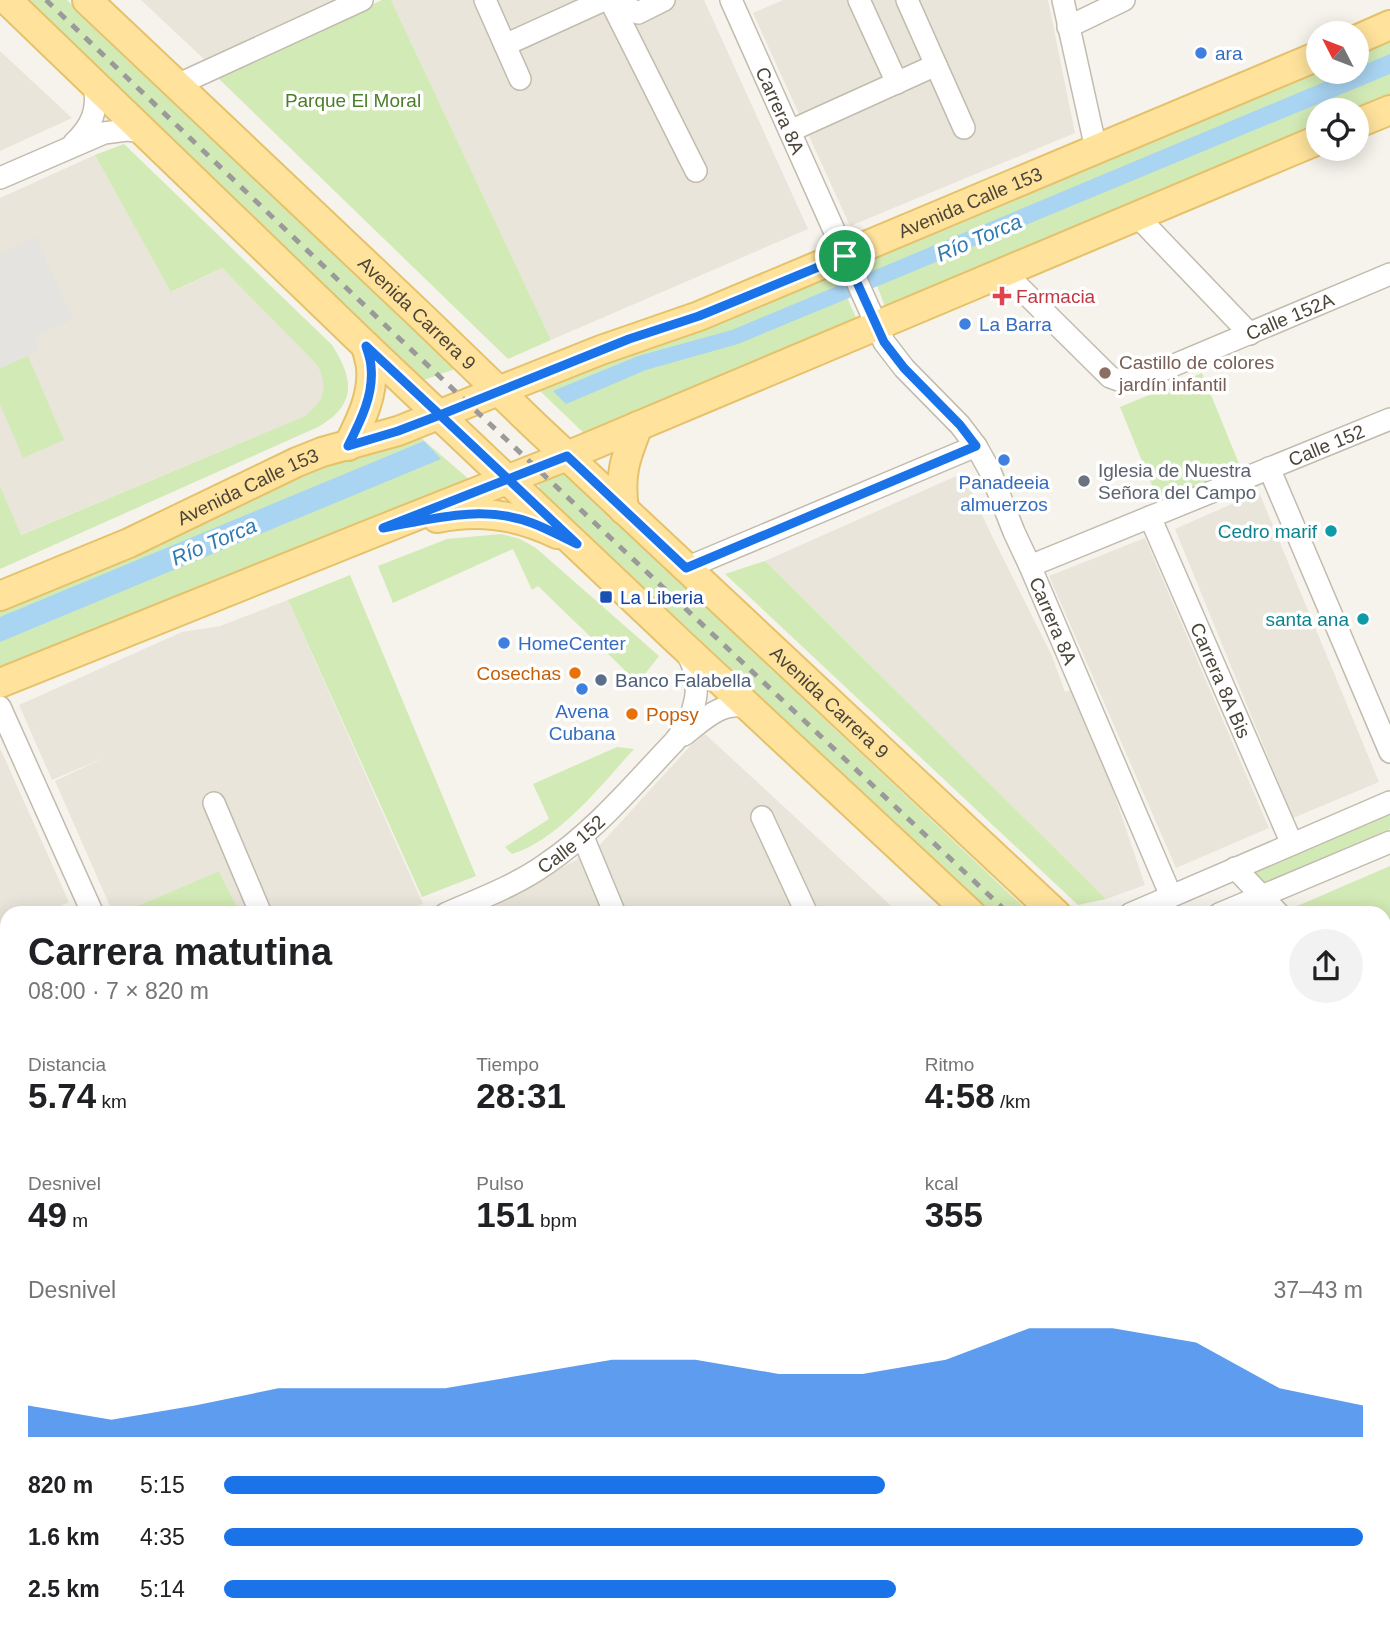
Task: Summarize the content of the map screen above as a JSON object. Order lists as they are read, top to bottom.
{
  "streets": {
    "main road": ["Avenida Calle 153", "Avenida Carrera 9"],
    "street": [
      "Carrera 8A",
      "Calle 152A",
      "Calle 152",
      "Carrera 8A Bis"
    ]
  },
  "crossings": [
    ["Carrera 8A", "Avenida Calle 153"],
    ["Carrera 8A", "Calle 152"],
    ["Avenida Calle 153", "Avenida Carrera 9"],
    ["Calle 152", "Carrera 8A Bis"]
  ],
  "water": ["Río Torca"],
  "parks": ["Parque El Moral"],
  "places": {
    "other": [
      "ara",
      "La Barra",
      "Castillo de colores jardín infantil",
      "Panadeeia almuerzos",
      "Iglesia de Nuestra Señora del Campo",
      "Cedro marif",
      "santa ana",
      "HomeCenter",
      "Cosechas",
      "Banco Falabella",
      "Avena Cubana",
      "Popsy"
    ],
    "health": ["Farmacia"],
    "transit": ["La Liberia"]
  },
  "north": "top left",
  "page": {
    "heading": ["Carrera matutina", "08:00 · 7 × 820 m"],
    "stats": [
      ["Distancia", "5.74 km"],
      ["Tiempo", "28:31"],
      ["Ritmo", "4:58 /km"],
      ["Desnivel", "49 m"],
      ["Pulso", "151 bpm"],
      ["kcal", "355"]
    ],
    "chart": ["Desnivel", "37–43 m"],
    "list": [
      {
        "name": "820 m",
        "note": "5:15"
      },
      {
        "name": "1.6 km",
        "note": "4:35"
      },
      {
        "name": "2.5 km",
        "note": "5:14"
      }
    ]
  }
}
